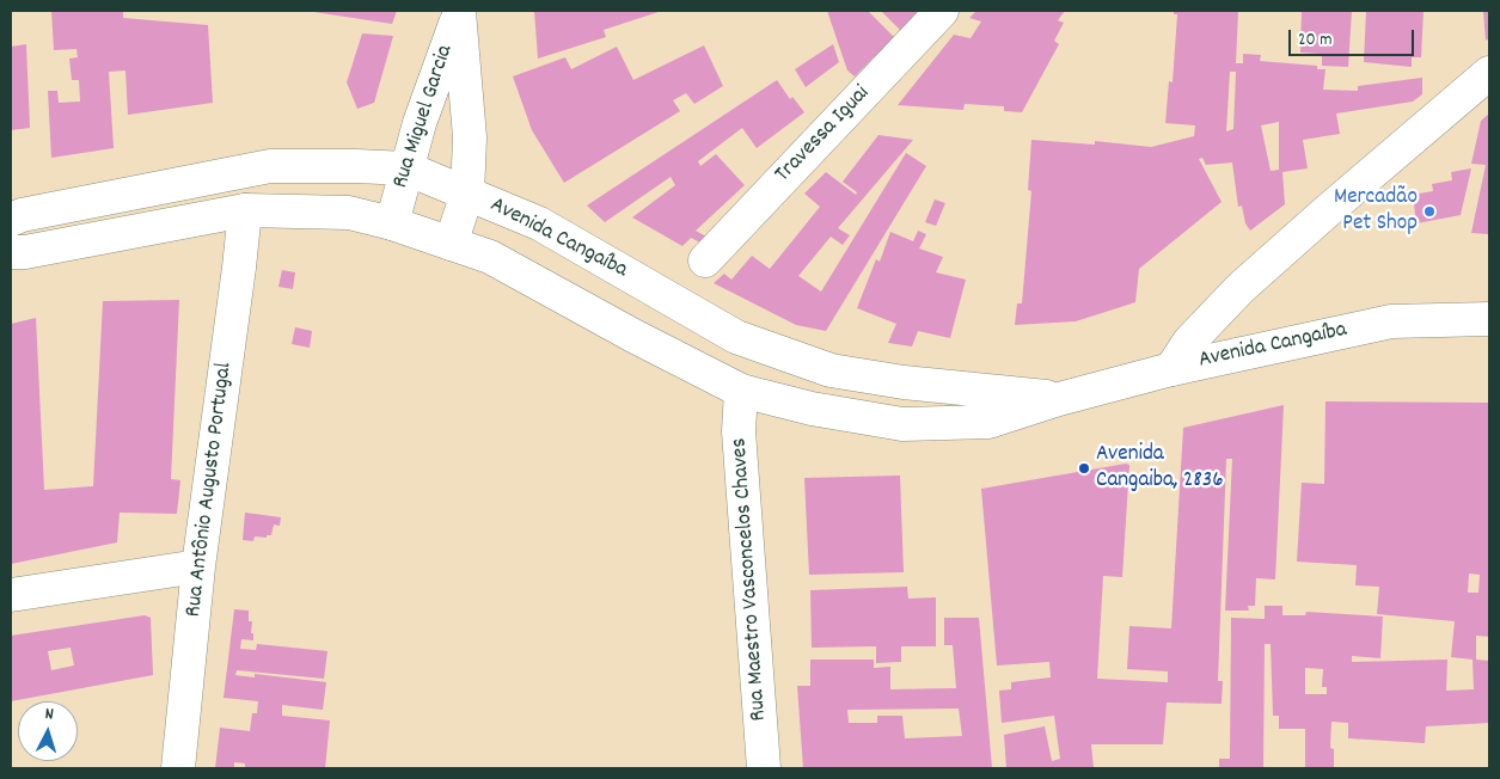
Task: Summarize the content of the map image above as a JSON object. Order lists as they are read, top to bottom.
{
  "streets": {
    "main road": [
      "Rua Miguel Garcia",
      "Travessa Iguai",
      "Avenida Cangaíba",
      "Rua Antônio Augusto Portugal",
      "Rua Maestro Vasconcelos Chaves"
    ]
  },
  "crossings": [
    ["Rua Miguel Garcia", "Avenida Cangaíba"],
    ["Avenida Cangaíba", "Rua Antônio Augusto Portugal"],
    ["Avenida Cangaíba", "Rua Maestro Vasconcelos Chaves"]
  ],
  "places": ["Mercadão Pet Shop", "Avenida Cangaiba, 2836"],
  "scale_bar": "20 m",
  "north": "top"
}
